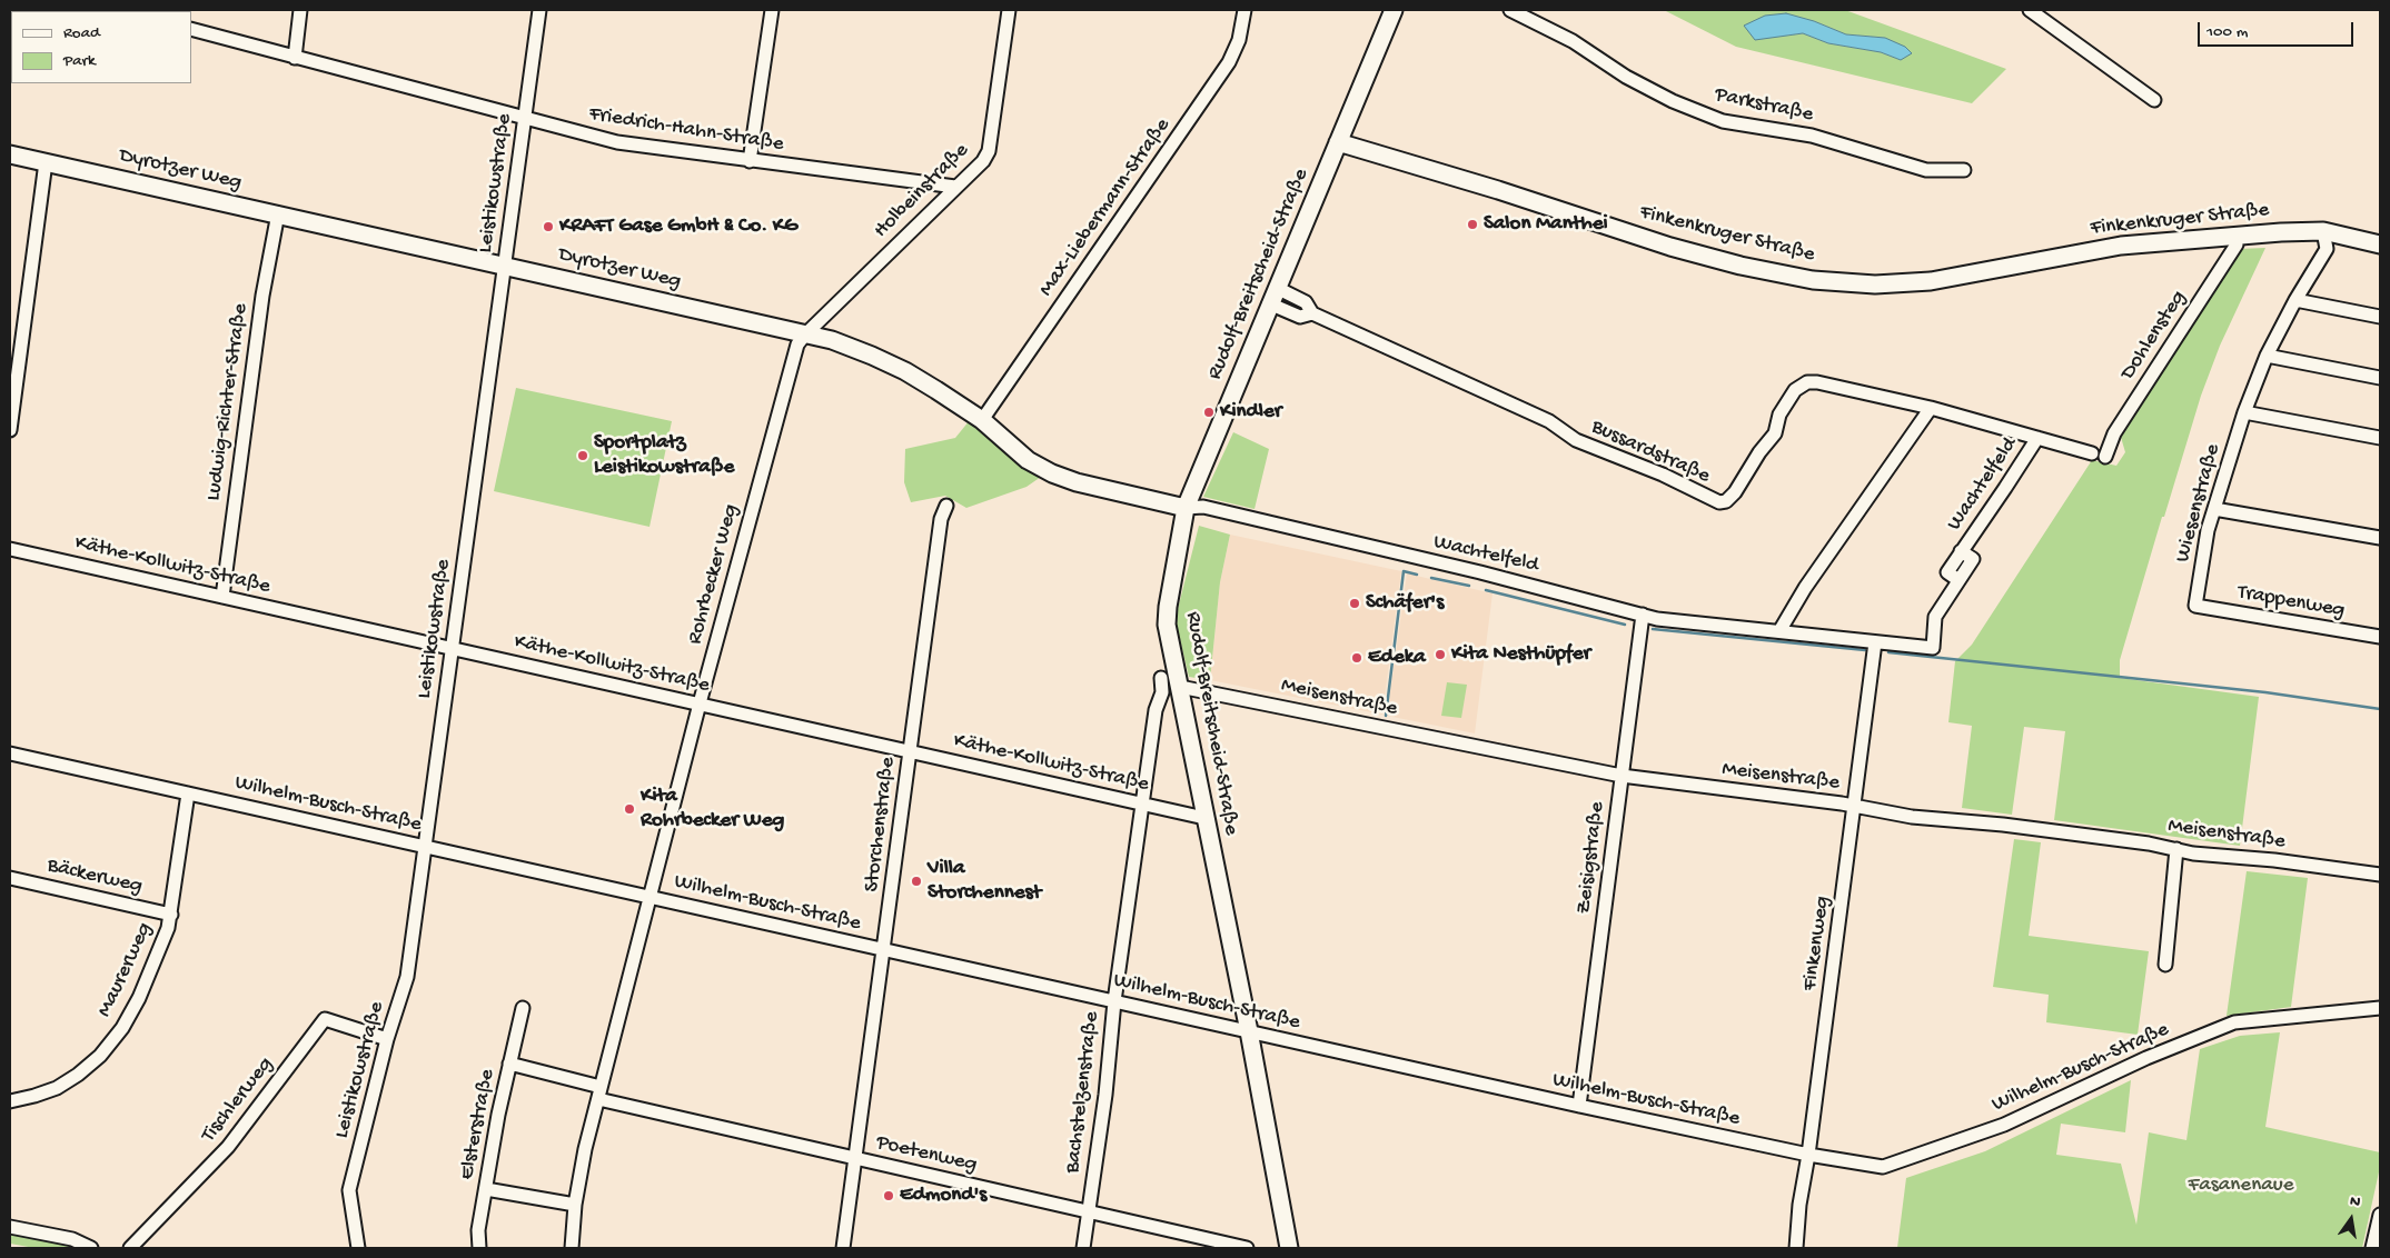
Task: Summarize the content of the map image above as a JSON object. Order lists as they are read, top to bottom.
{
  "streets": {
    "street": [
      "Parkstraße",
      "Friedrich-Hahn-Straße",
      "Dyrotzer Weg",
      "Leistikowstraße",
      "Holbeinstraße",
      "Max-Liebermann-Straße",
      "Finkenkruger Straße",
      "Rudolf-Breitscheid-Straße",
      "Dohlensteg",
      "Ludwig-Richter-Straße",
      "Bussardstraße",
      "Wachtelfeld",
      "Wiesenstraße",
      "Käthe-Kollwitz-Straße",
      "Rohrbecker Weg",
      "Trappenweg",
      "Meisenstraße",
      "Wilhelm-Busch-Straße",
      "Storchenstraße",
      "Zeisigstraße",
      "Bäckerweg",
      "Finkenweg",
      "Maurerweg",
      "Bachstelzenstraße",
      "Tischlerweg",
      "Elsterstraße",
      "Poetenweg"
    ]
  },
  "crossings": [
    ["Friedrich-Hahn-Straße", "Leistikowstraße"],
    ["Friedrich-Hahn-Straße", "Holbeinstraße"],
    ["Dyrotzer Weg", "Leistikowstraße"],
    ["Dyrotzer Weg", "Holbeinstraße"],
    ["Dyrotzer Weg", "Max-Liebermann-Straße"],
    ["Dyrotzer Weg", "Rudolf-Breitscheid-Straße"],
    ["Dyrotzer Weg", "Ludwig-Richter-Straße"],
    ["Dyrotzer Weg", "Wachtelfeld"],
    ["Dyrotzer Weg", "Rohrbecker Weg"],
    ["Leistikowstraße", "Käthe-Kollwitz-Straße"],
    ["Leistikowstraße", "Wilhelm-Busch-Straße"],
    ["Leistikowstraße", "Tischlerweg"],
    ["Holbeinstraße", "Rohrbecker Weg"],
    ["Finkenkruger Straße", "Rudolf-Breitscheid-Straße"],
    ["Finkenkruger Straße", "Dohlensteg"],
    ["Finkenkruger Straße", "Wiesenstraße"],
    ["Rudolf-Breitscheid-Straße", "Bussardstraße"],
    ["Rudolf-Breitscheid-Straße", "Wachtelfeld"],
    ["Rudolf-Breitscheid-Straße", "Käthe-Kollwitz-Straße"],
    ["Rudolf-Breitscheid-Straße", "Meisenstraße"],
    ["Rudolf-Breitscheid-Straße", "Wilhelm-Busch-Straße"],
    ["Dohlensteg", "Bussardstraße"],
    ["Ludwig-Richter-Straße", "Käthe-Kollwitz-Straße"],
    ["Bussardstraße", "Wachtelfeld"],
    ["Wachtelfeld", "Zeisigstraße"],
    ["Wachtelfeld", "Finkenweg"],
    ["Wiesenstraße", "Trappenweg"],
    ["Käthe-Kollwitz-Straße", "Rohrbecker Weg"],
    ["Käthe-Kollwitz-Straße", "Storchenstraße"],
    ["Käthe-Kollwitz-Straße", "Bachstelzenstraße"],
    ["Rohrbecker Weg", "Wilhelm-Busch-Straße"],
    ["Rohrbecker Weg", "Poetenweg"],
    ["Meisenstraße", "Zeisigstraße"],
    ["Meisenstraße", "Finkenweg"],
    ["Wilhelm-Busch-Straße", "Storchenstraße"],
    ["Wilhelm-Busch-Straße", "Zeisigstraße"],
    ["Wilhelm-Busch-Straße", "Finkenweg"],
    ["Wilhelm-Busch-Straße", "Maurerweg"],
    ["Wilhelm-Busch-Straße", "Bachstelzenstraße"],
    ["Storchenstraße", "Poetenweg"],
    ["Bäckerweg", "Maurerweg"],
    ["Bachstelzenstraße", "Poetenweg"]
  ],
  "parks": ["Fasanenaue"],
  "places": [
    "Salon Manthei",
    "KRAFT Gase GmbH & Co. KG",
    "Kindler",
    "Sportplatz Leistikowstraße",
    "Schäfer's",
    "Kita Nesthüpfer",
    "Edeka",
    "Kita Rohrbecker Weg",
    "Villa Storchennest",
    "Edmond's"
  ],
  "legend": ["Road", "Park"],
  "scale_bar": "100 m",
  "north": "top"
}
